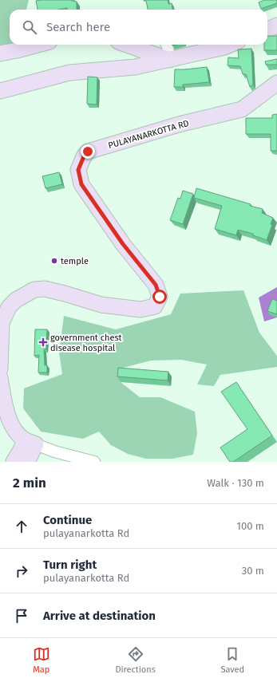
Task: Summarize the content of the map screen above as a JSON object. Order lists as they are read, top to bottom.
{
  "streets": {
    "street": ["PULAYANARKOTTA RD"]
  },
  "places": {
    "other": ["temple"],
    "health": ["government chest disease hospital"]
  },
  "page": {
    "search": "Search here",
    "heading": ["2 min", "Walk · 130 m"],
    "list": [
      ["Continue", "pulayanarkotta Rd", "100 m"],
      ["Turn right", "pulayanarkotta Rd", "30 m"],
      "Arrive at destination"
    ],
    "nav": ["Map", "Directions", "Saved"]
  }
}
